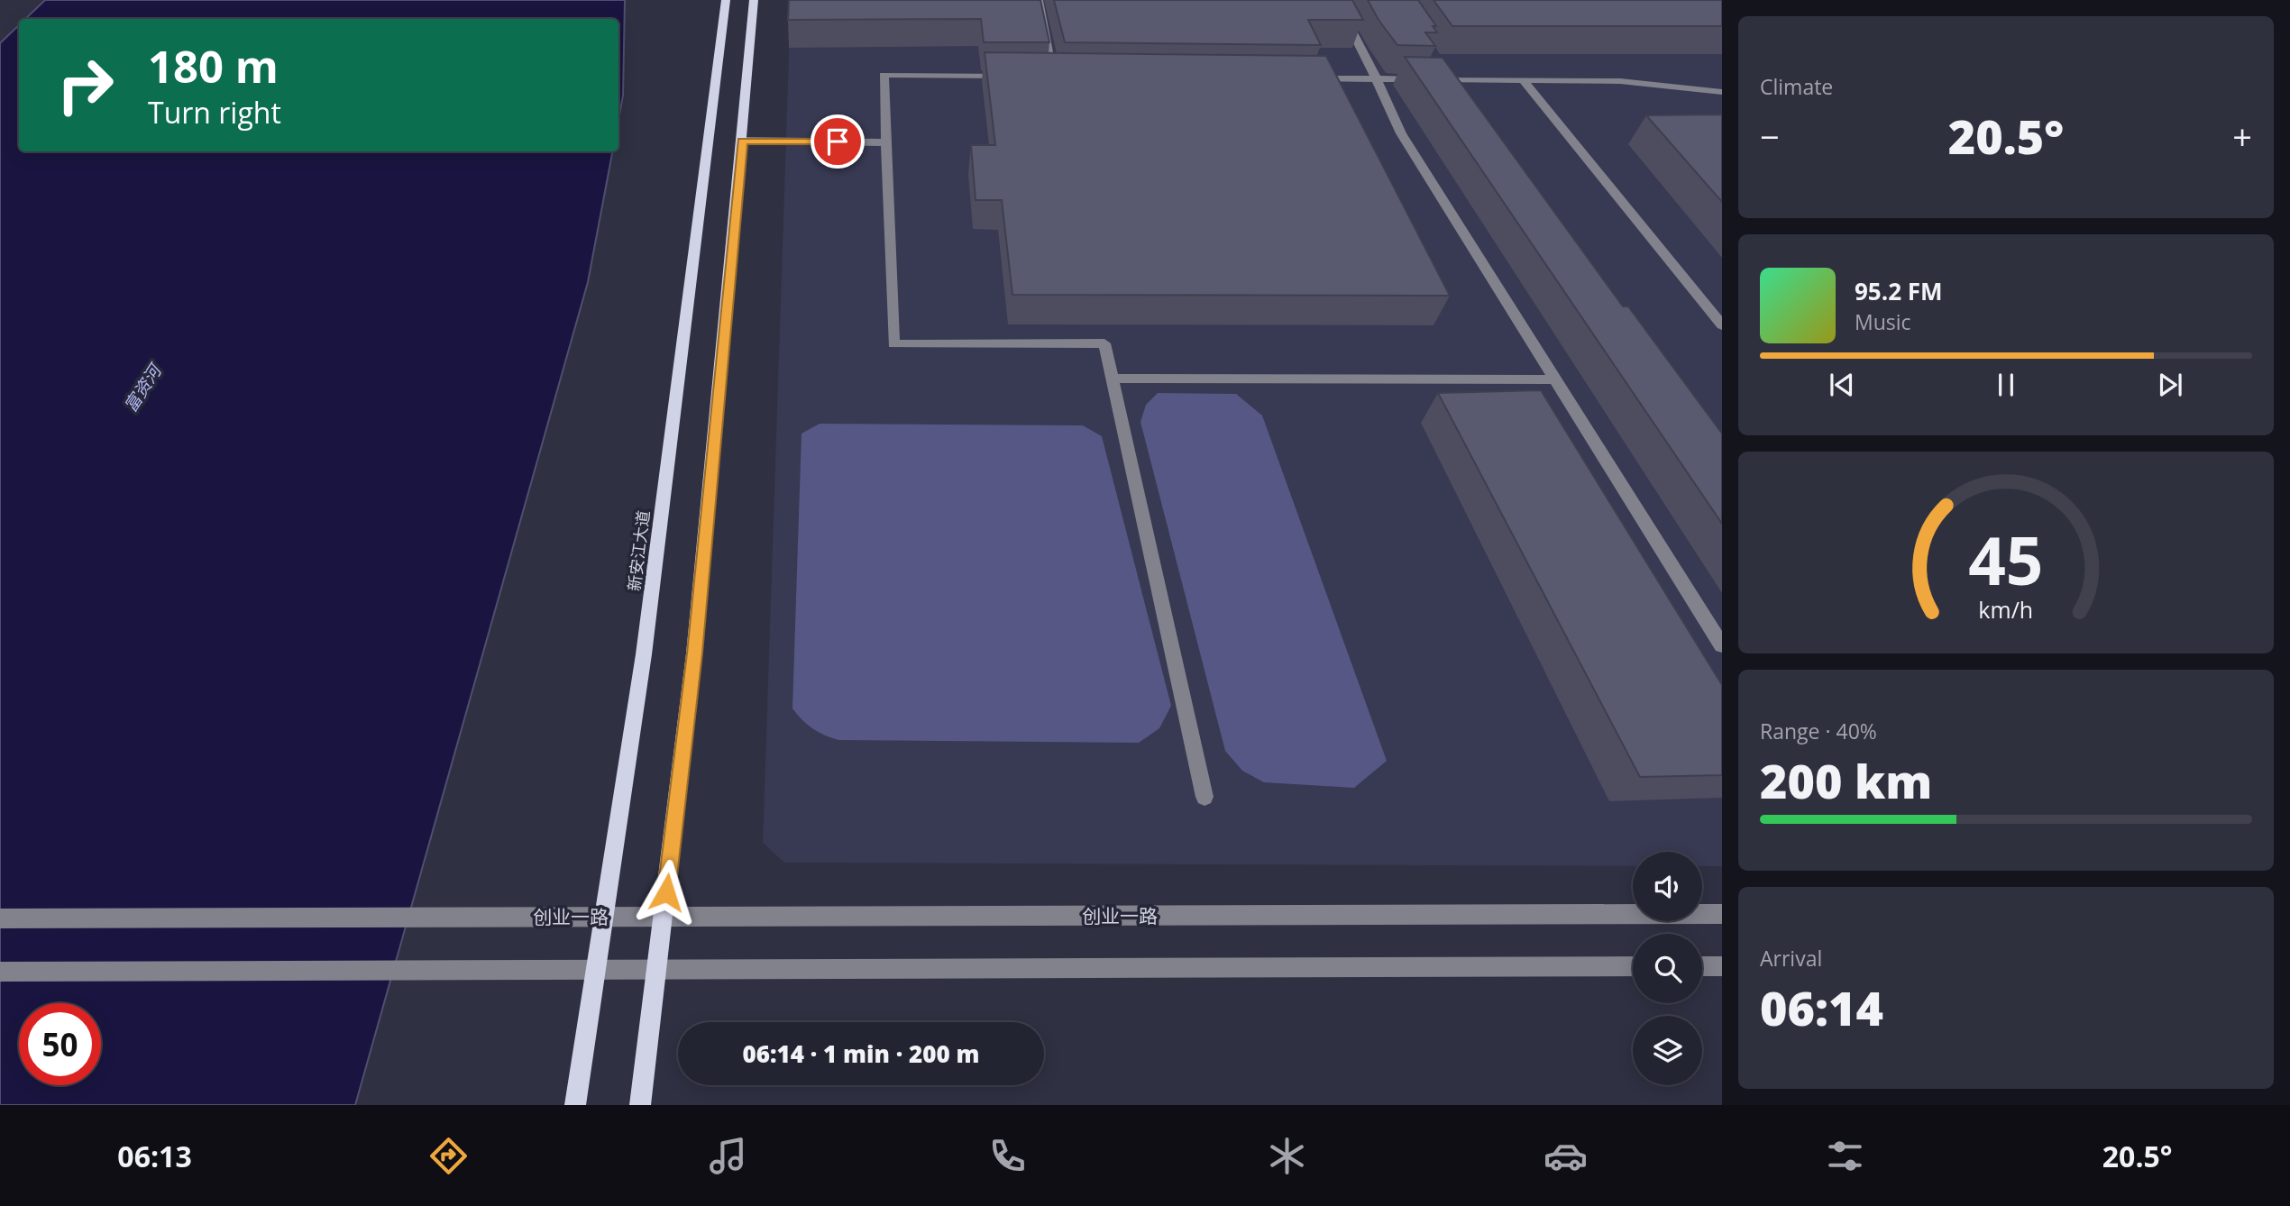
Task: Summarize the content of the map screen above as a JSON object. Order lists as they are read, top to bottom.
{
  "streets": {
    "main road": ["新安江大道"],
    "street": ["创业一路"]
  },
  "crossings": [
    ["新安江大道", "创业一路"]
  ],
  "water": ["富资河"],
  "page": {
    "tile": [
      "Climate",
      ["Range · 40%", "200 km"],
      ["Arrival", "06:14"]
    ],
    "turn": ["180 m", "Turn right"],
    "heat": ["−", "20.5°", "+"],
    "song": ["95.2 FM", "Music"],
    "limit": "50",
    "trip": "06:14 · 1 min · 200 m",
    "tabs": ["06:13", "20.5°"],
    "gauge": ["45", "km/h"]
  }
}
